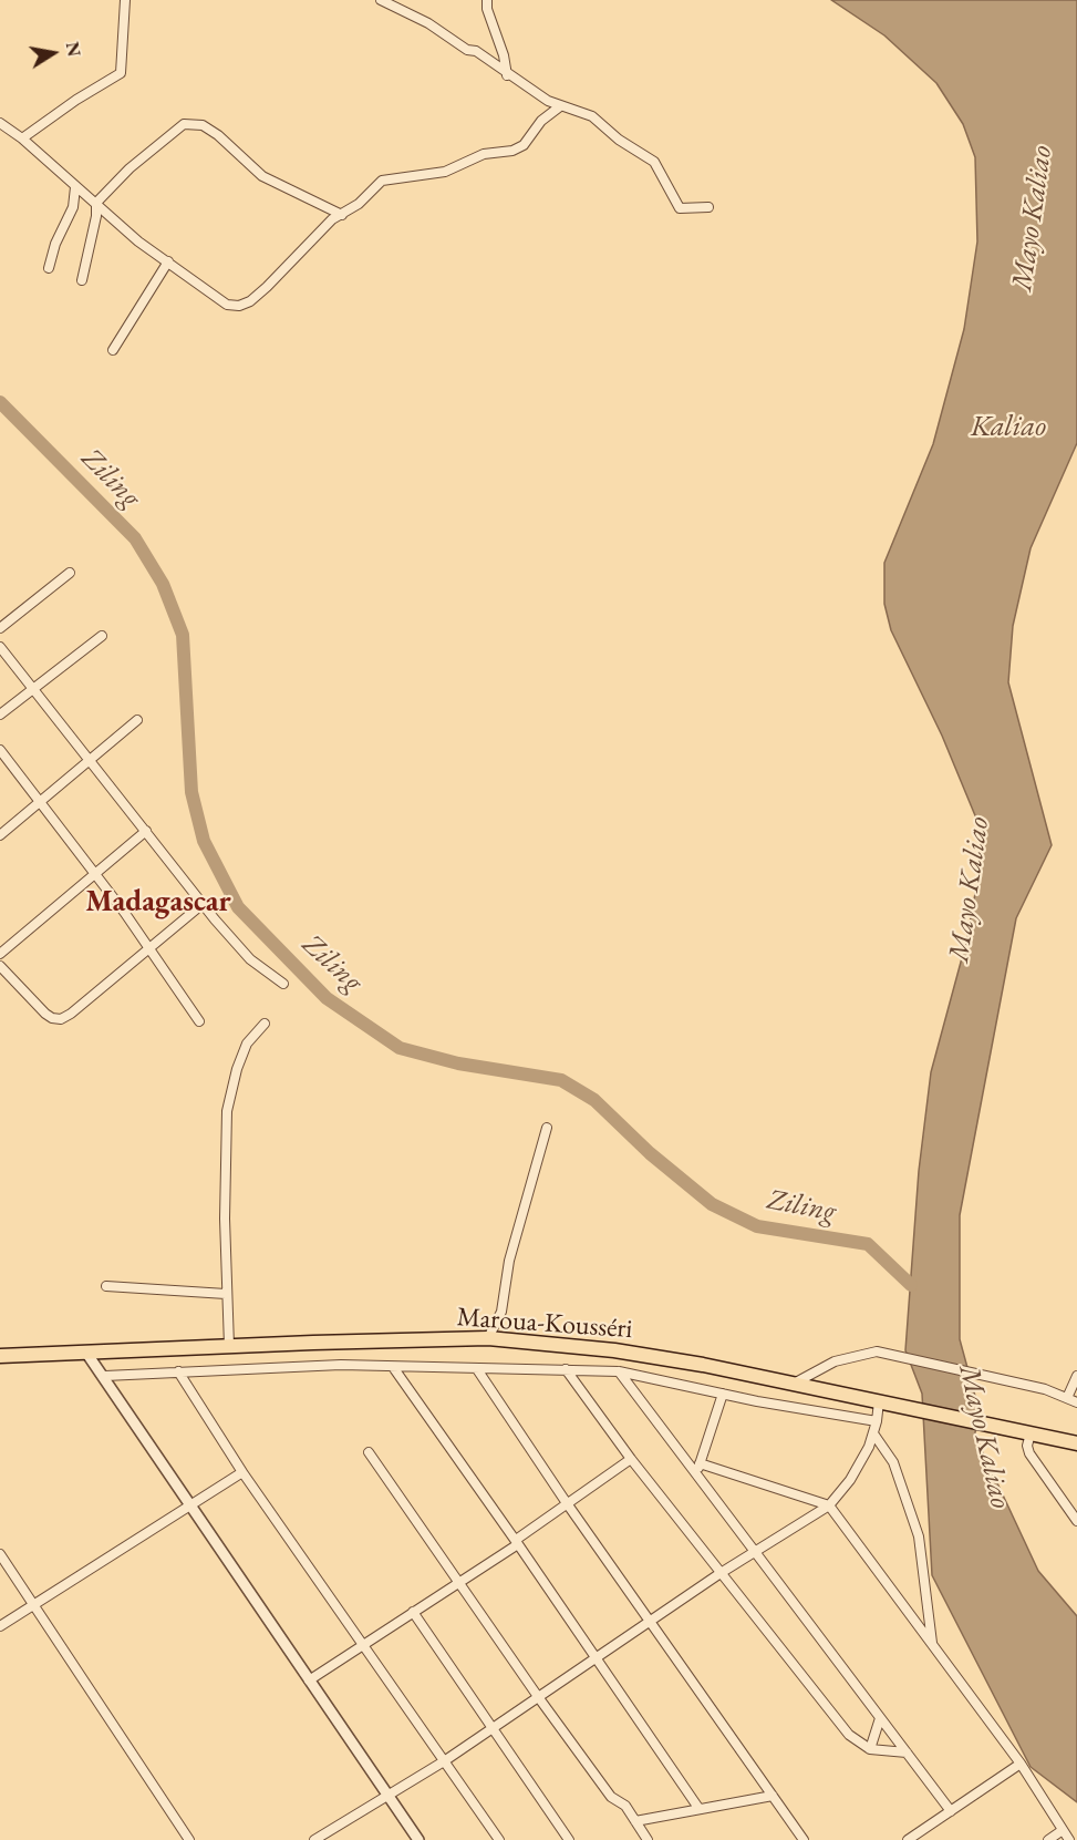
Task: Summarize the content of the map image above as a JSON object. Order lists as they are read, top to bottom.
{
  "streets": {
    "highway": ["Maroua-Kousséri"]
  },
  "districts": ["Madagascar"],
  "water": ["Mayo Kaliao", "Kaliao", "Ziling"],
  "north": "right"
}
